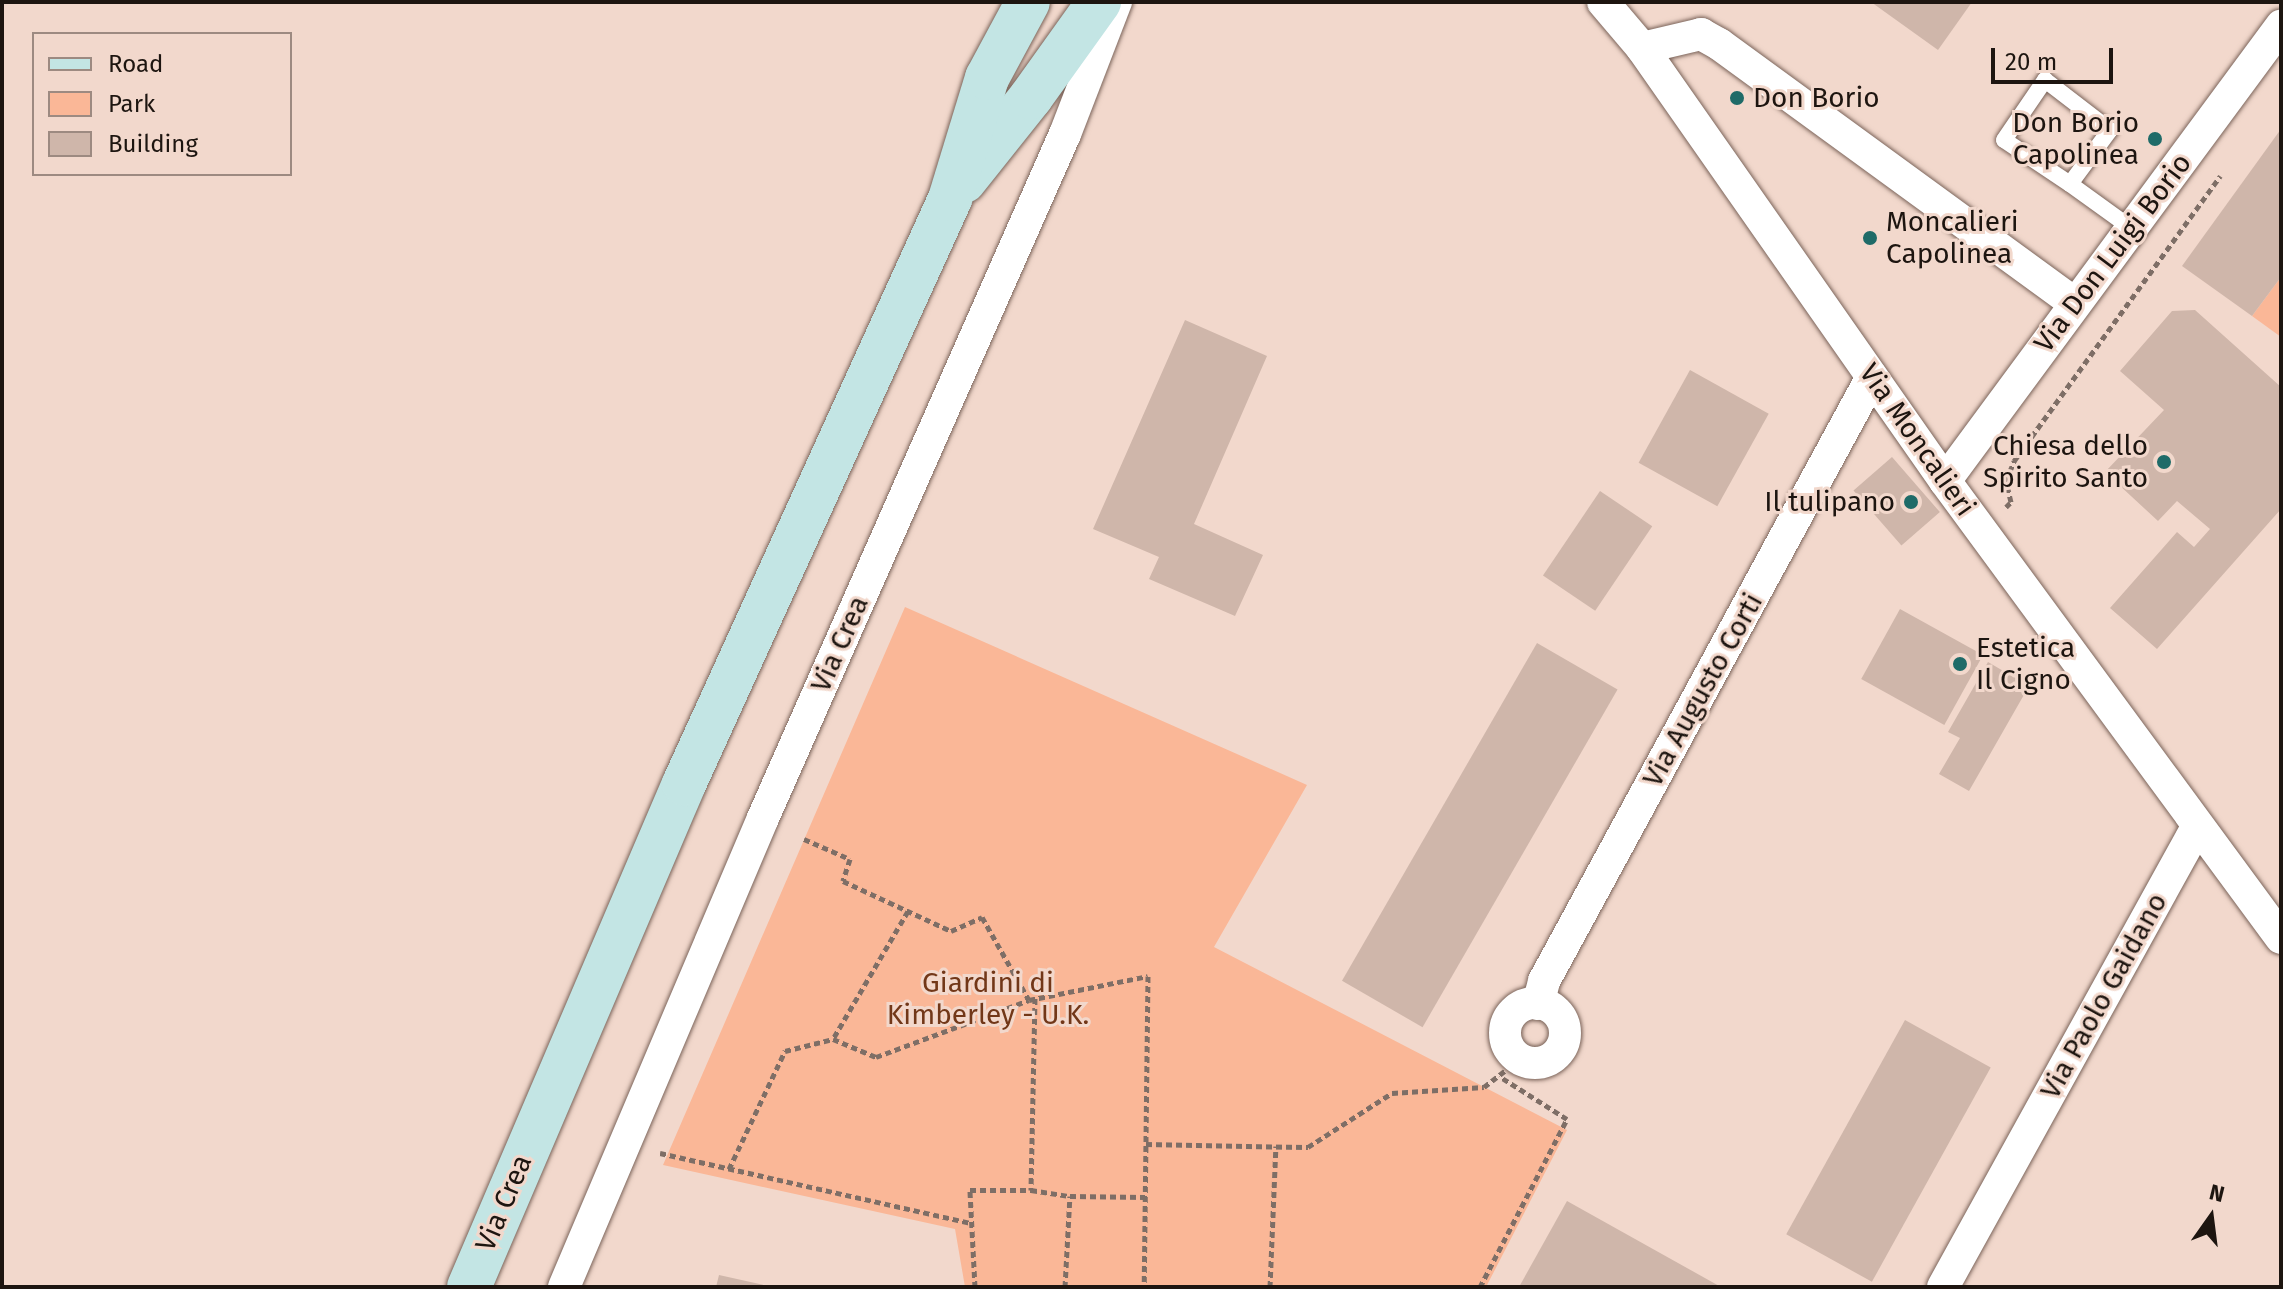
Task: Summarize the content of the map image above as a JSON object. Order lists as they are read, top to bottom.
{
  "streets": {
    "street": [
      "Via Don Luigi Borio",
      "Via Moncalieri",
      "Via Crea",
      "Via Augusto Corti",
      "Via Paolo Gaidano"
    ]
  },
  "crossings": [
    ["Via Don Luigi Borio", "Via Moncalieri"],
    ["Via Moncalieri", "Via Augusto Corti"],
    ["Via Moncalieri", "Via Paolo Gaidano"]
  ],
  "parks": ["Giardini di Kimberley - U.K."],
  "places": [
    "Don Borio",
    "Don Borio Capolinea",
    "Moncalieri Capolinea",
    "Chiesa dello Spirito Santo",
    "Il tulipano",
    "Estetica Il Cigno"
  ],
  "legend": ["Road", "Park", "Building"],
  "scale_bar": "20 m",
  "north": "top"
}
